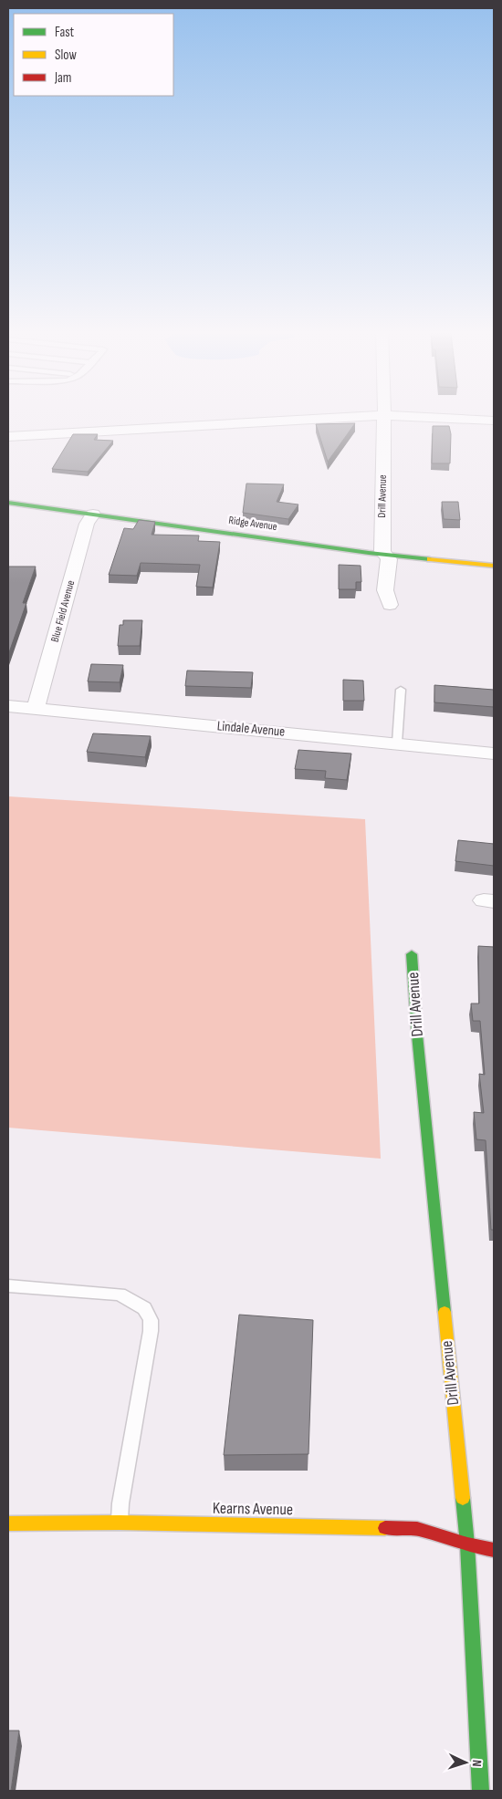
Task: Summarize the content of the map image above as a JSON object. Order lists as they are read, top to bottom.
{
  "streets": {
    "street": [
      "Drill Avenue",
      "Ridge Avenue",
      "Blue Field Avenue",
      "Lindale Avenue",
      "Kearns Avenue"
    ]
  },
  "crossings": [
    ["Drill Avenue", "Ridge Avenue"],
    ["Drill Avenue", "Kearns Avenue"],
    ["Ridge Avenue", "Blue Field Avenue"],
    ["Blue Field Avenue", "Lindale Avenue"]
  ],
  "legend": ["Fast", "Slow", "Jam"],
  "north": "right"
}
